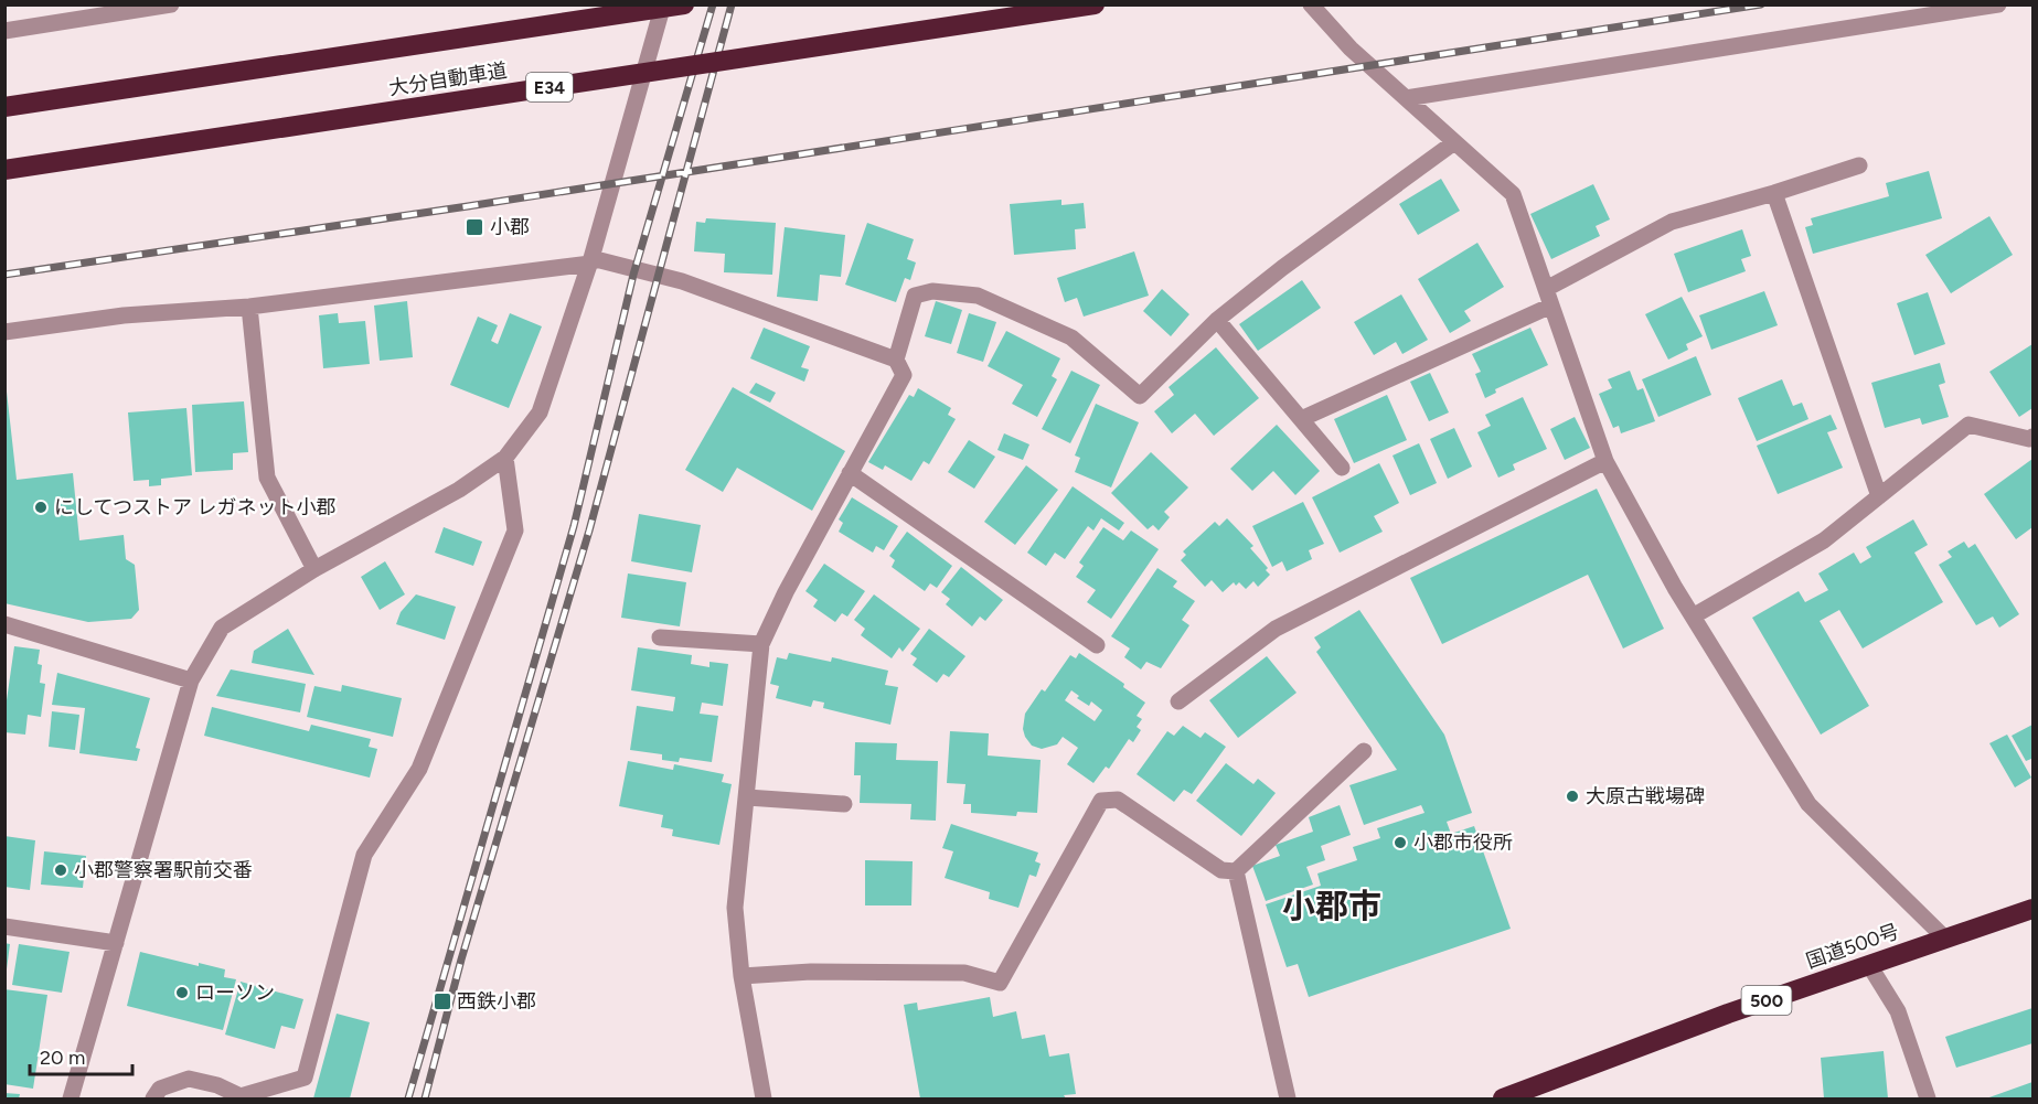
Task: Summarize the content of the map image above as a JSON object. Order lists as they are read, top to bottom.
{
  "streets": {
    "highway": [
      "大分自動車道",
      "E34",
      "国道500号",
      "500"
    ]
  },
  "districts": ["小郡市"],
  "places": {
    "transit": ["小郡", "西鉄小郡"],
    "other": [
      "にしてつストア レガネット小郡",
      "大原古戦場碑",
      "小郡市役所",
      "小郡警察署駅前交番",
      "ローソン"
    ]
  },
  "scale_bar": "20 m"
}
